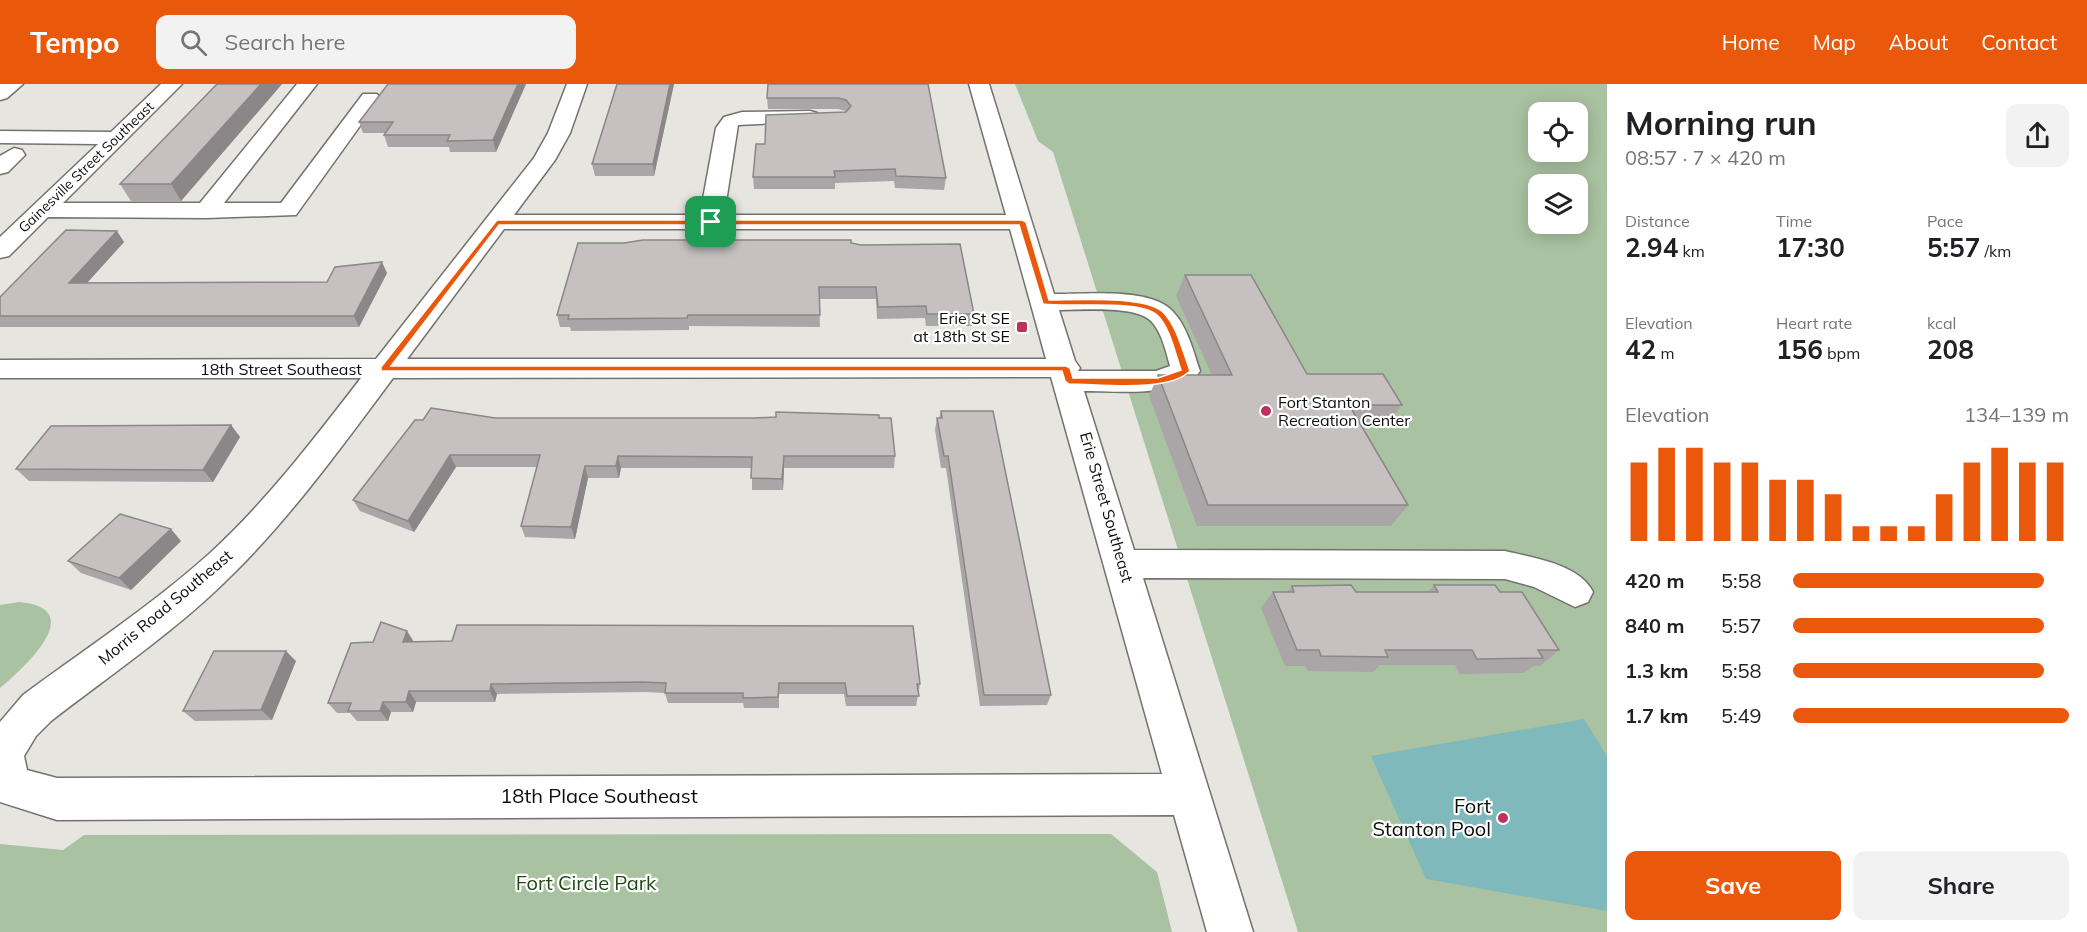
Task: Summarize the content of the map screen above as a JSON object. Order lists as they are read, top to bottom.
{
  "streets": {
    "street": [
      "Gainesville Street Southeast",
      "18th Street Southeast",
      "Erie Street Southeast",
      "Morris Road Southeast",
      "18th Place Southeast"
    ]
  },
  "crossings": [
    ["18th Street Southeast", "Erie Street Southeast"],
    ["18th Street Southeast", "Morris Road Southeast"],
    ["Erie Street Southeast", "18th Place Southeast"],
    ["Morris Road Southeast", "18th Place Southeast"]
  ],
  "parks": ["Fort Circle Park"],
  "places": {
    "transit": ["Erie St SE at 18th St SE"],
    "other": ["Fort Stanton Recreation Center", "Fort Stanton Pool"]
  },
  "page": {
    "header": "Tempo",
    "search": "Search here",
    "nav": [
      "Home",
      "Map",
      "About",
      "Contact"
    ],
    "heading": ["Morning run", "08:57 · 7 × 420 m"],
    "stats": [
      ["Distance", "2.94 km"],
      ["Time", "17:30"],
      ["Pace", "5:57 /km"],
      ["Elevation", "42 m"],
      ["Heart rate", "156 bpm"],
      ["kcal", "208"]
    ],
    "chart": ["Elevation", "134–139 m"],
    "list": [
      {
        "name": "420 m",
        "note": "5:58"
      },
      {
        "name": "840 m",
        "note": "5:57"
      },
      {
        "name": "1.3 km",
        "note": "5:58"
      },
      {
        "name": "1.7 km",
        "note": "5:49"
      }
    ],
    "buttons": ["Save", "Share"]
  }
}
